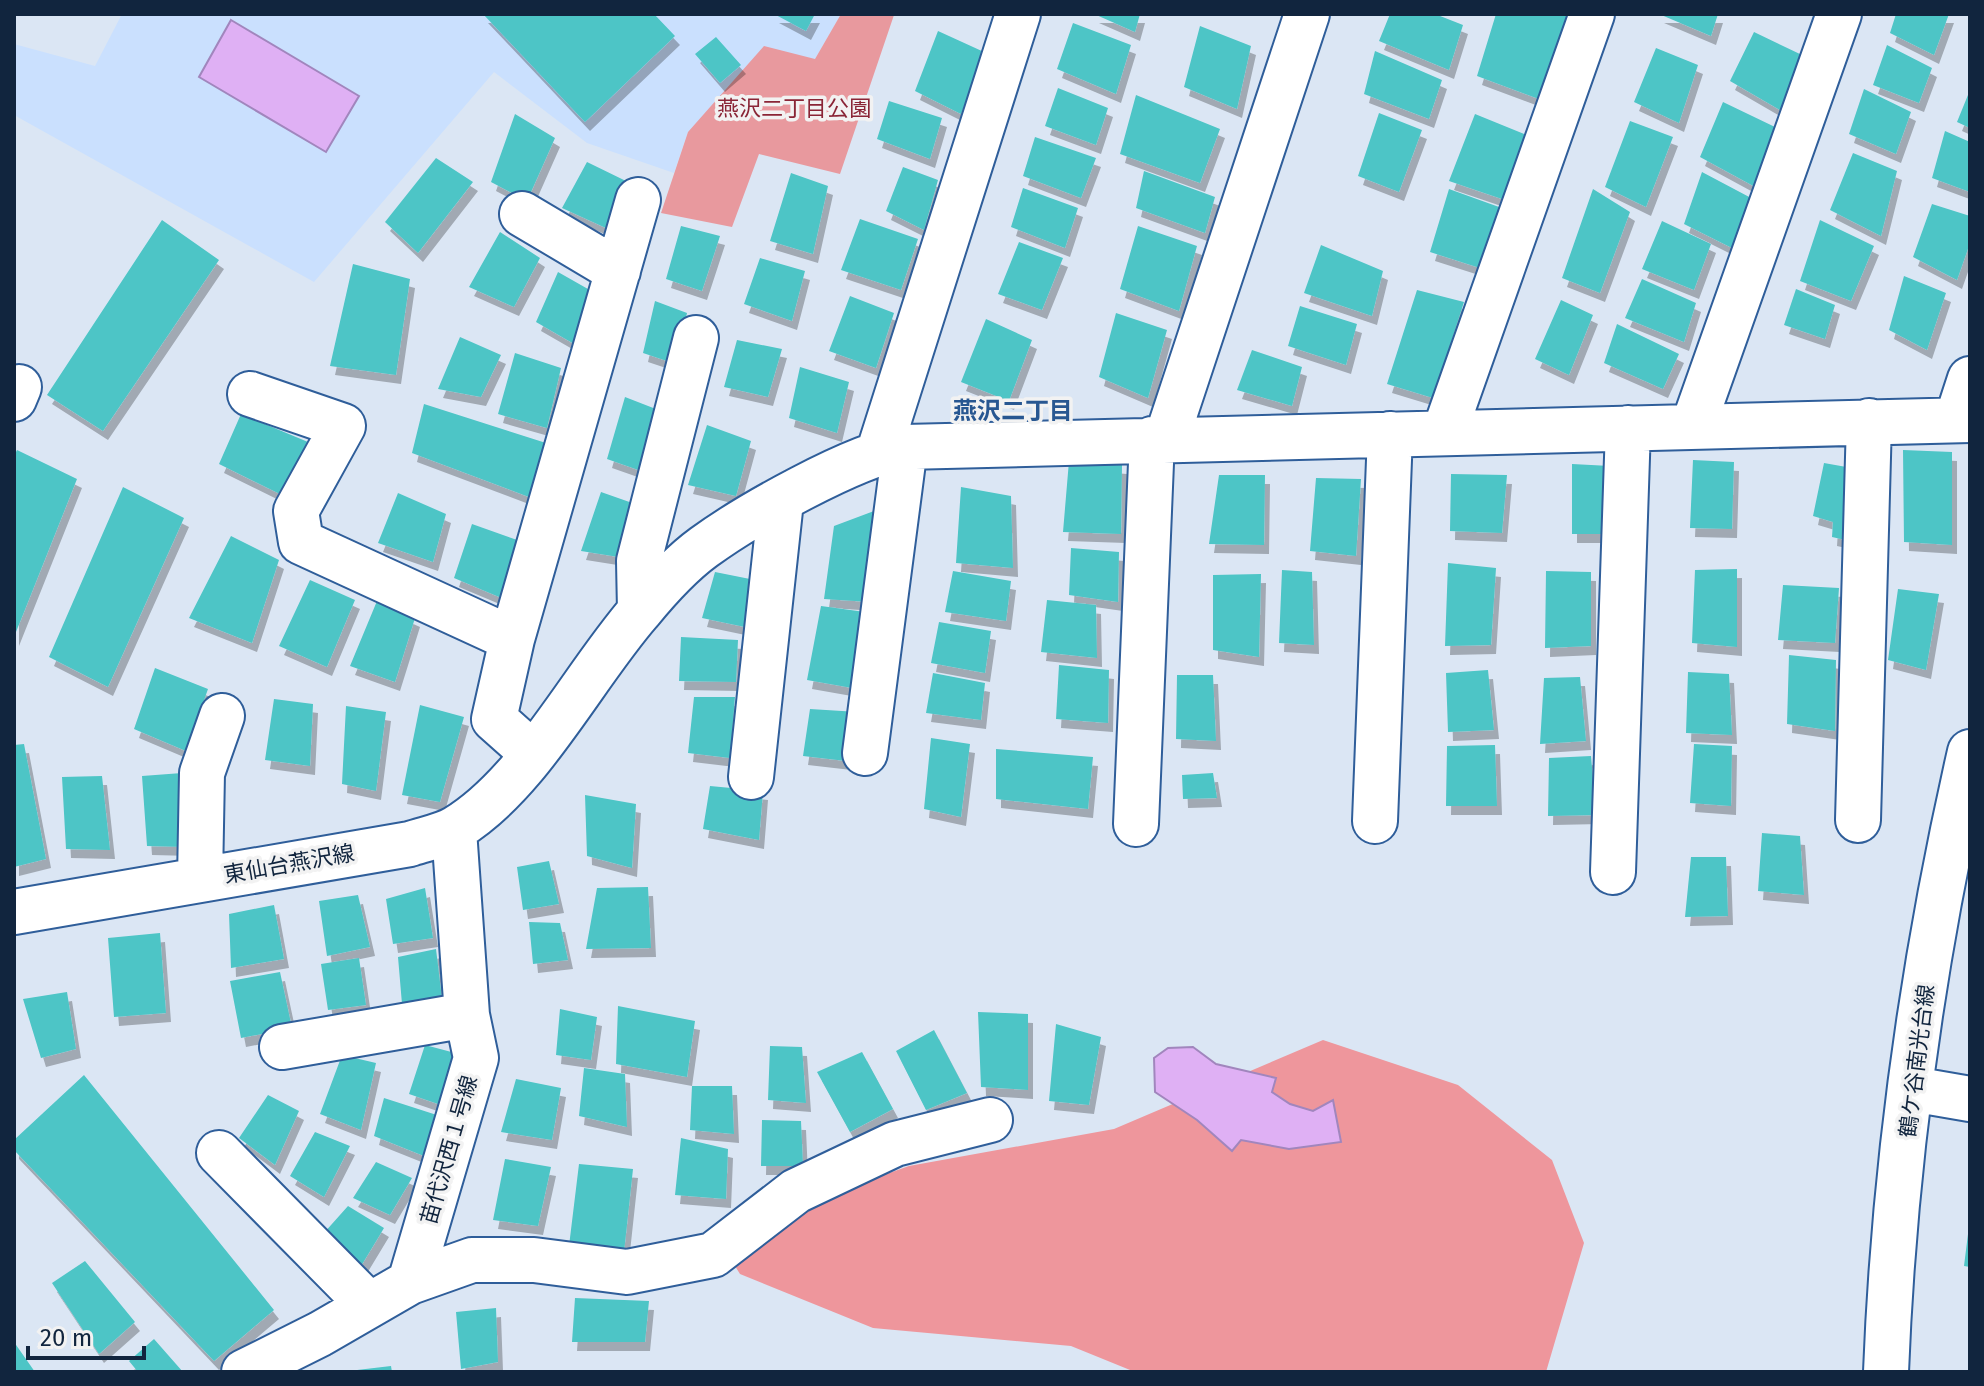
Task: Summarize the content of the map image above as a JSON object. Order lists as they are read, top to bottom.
{
  "streets": {
    "street": ["東仙台燕沢線", "鶴ケ谷南光台線", "苗代沢西１号線"]
  },
  "crossings": [
    ["東仙台燕沢線", "苗代沢西１号線"]
  ],
  "districts": ["燕沢二丁目"],
  "parks": ["燕沢二丁目公園"],
  "scale_bar": "20 m"
}
